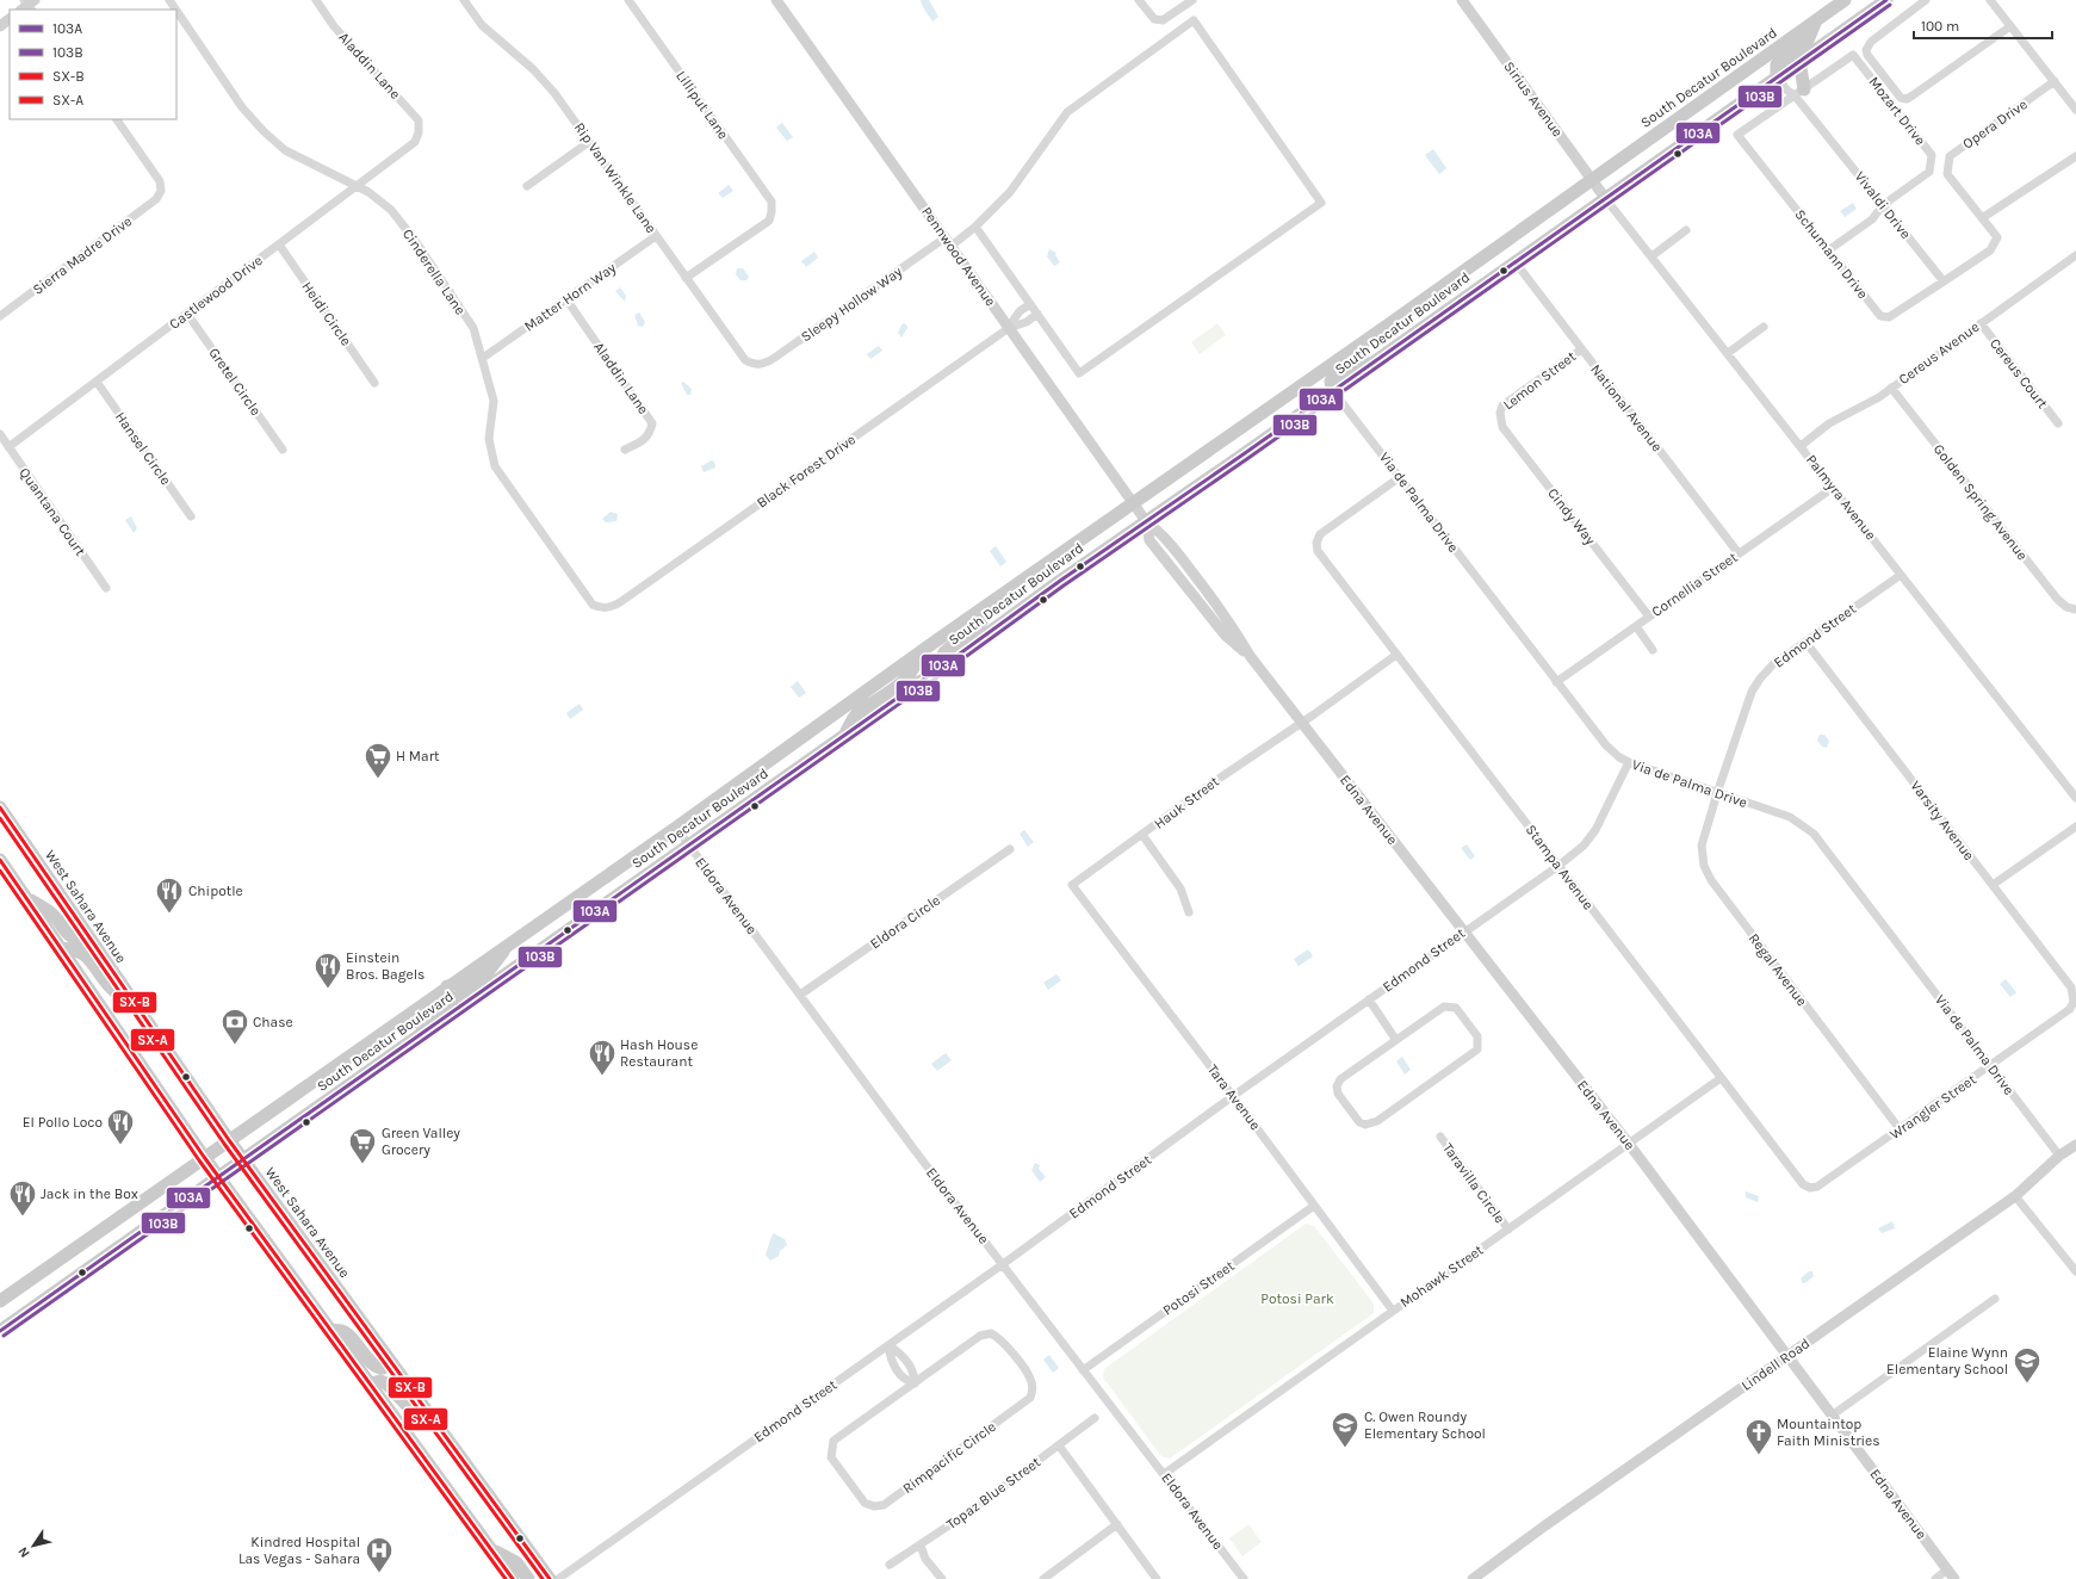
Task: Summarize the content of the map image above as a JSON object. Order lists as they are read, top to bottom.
{
  "streets": {
    "main road": ["South Decatur Boulevard", "West Sahara Avenue"],
    "street": [
      "Aladdin Lane",
      "Sirius Avenue",
      "Lilliput Lane",
      "Mozart Drive",
      "Opera Drive",
      "Rip Van Winkle Lane",
      "Vivaldi Drive",
      "Schumann Drive",
      "Sierra Madre Drive",
      "Pennwood Avenue",
      "Cinderella Lane",
      "Castlewood Drive",
      "Matter Horn Way",
      "Sleepy Hollow Way",
      "Heidi Circle",
      "Cereus Avenue",
      "Cereus Court",
      "Lemon Street",
      "Gretel Circle",
      "National Avenue",
      "Hansel Circle",
      "Black Forest Drive",
      "Palmyra Avenue",
      "Via de Palma Drive",
      "Golden Spring Avenue",
      "Quantana Court",
      "Cindy Way",
      "Cornellia Street",
      "Edmond Street",
      "Hauk Street",
      "Edna Avenue",
      "Varsity Avenue",
      "Stampa Avenue",
      "Eldora Avenue",
      "Eldora Circle",
      "Regal Avenue",
      "Tara Avenue",
      "Wrangler Street",
      "Taravilla Circle",
      "Mohawk Street",
      "Potosi Street",
      "Lindell Road",
      "Rimpacific Circle",
      "Topaz Blue Street"
    ]
  },
  "crossings": [
    ["Aladdin Lane", "Castlewood Drive"],
    ["Aladdin Lane", "Matter Horn Way"],
    ["South Decatur Boulevard", "Sirius Avenue"],
    ["South Decatur Boulevard", "Vivaldi Drive"],
    ["South Decatur Boulevard", "Pennwood Avenue"],
    ["South Decatur Boulevard", "National Avenue"],
    ["South Decatur Boulevard", "Palmyra Avenue"],
    ["South Decatur Boulevard", "Via de Palma Drive"],
    ["South Decatur Boulevard", "Edna Avenue"],
    ["South Decatur Boulevard", "Eldora Avenue"],
    ["South Decatur Boulevard", "West Sahara Avenue"],
    ["Sirius Avenue", "Palmyra Avenue"],
    ["Lilliput Lane", "Rip Van Winkle Lane"],
    ["Mozart Drive", "Vivaldi Drive"],
    ["Mozart Drive", "Schumann Drive"],
    ["Rip Van Winkle Lane", "Matter Horn Way"],
    ["Rip Van Winkle Lane", "Sleepy Hollow Way"],
    ["Vivaldi Drive", "Schumann Drive"],
    ["Pennwood Avenue", "Sleepy Hollow Way"],
    ["Pennwood Avenue", "Black Forest Drive"],
    ["Pennwood Avenue", "Edna Avenue"],
    ["Cinderella Lane", "Castlewood Drive"],
    ["Cinderella Lane", "Matter Horn Way"],
    ["Cinderella Lane", "Black Forest Drive"],
    ["Castlewood Drive", "Heidi Circle"],
    ["Castlewood Drive", "Gretel Circle"],
    ["Castlewood Drive", "Hansel Circle"],
    ["Castlewood Drive", "Quantana Court"],
    ["Cereus Avenue", "Cereus Court"],
    ["Cereus Avenue", "Palmyra Avenue"],
    ["Cereus Avenue", "Golden Spring Avenue"],
    ["Lemon Street", "National Avenue"],
    ["Lemon Street", "Cindy Way"],
    ["National Avenue", "Cornellia Street"],
    ["Palmyra Avenue", "Cornellia Street"],
    ["Palmyra Avenue", "Edmond Street"],
    ["Via de Palma Drive", "Cornellia Street"],
    ["Via de Palma Drive", "Edmond Street"],
    ["Via de Palma Drive", "Stampa Avenue"],
    ["Via de Palma Drive", "Regal Avenue"],
    ["Via de Palma Drive", "Wrangler Street"],
    ["Via de Palma Drive", "Lindell Road"],
    ["Cindy Way", "Cornellia Street"],
    ["Edmond Street", "Edna Avenue"],
    ["Edmond Street", "Varsity Avenue"],
    ["Edmond Street", "Stampa Avenue"],
    ["Edmond Street", "Eldora Avenue"],
    ["Edmond Street", "Regal Avenue"],
    ["Edmond Street", "Tara Avenue"],
    ["Hauk Street", "Edna Avenue"],
    ["Hauk Street", "Stampa Avenue"],
    ["Hauk Street", "Tara Avenue"],
    ["Edna Avenue", "Mohawk Street"],
    ["Edna Avenue", "Lindell Road"],
    ["Varsity Avenue", "Wrangler Street"],
    ["Stampa Avenue", "Wrangler Street"],
    ["Stampa Avenue", "Mohawk Street"],
    ["Eldora Avenue", "Eldora Circle"],
    ["Eldora Avenue", "Mohawk Street"],
    ["Eldora Avenue", "Potosi Street"],
    ["Regal Avenue", "Wrangler Street"],
    ["Tara Avenue", "Mohawk Street"],
    ["Tara Avenue", "Potosi Street"],
    ["Taravilla Circle", "Mohawk Street"]
  ],
  "parks": ["Potosi Park"],
  "places": {
    "supermarket": ["H Mart", "Green Valley Grocery"],
    "restaurant": [
      "Chipotle",
      "Einstein Bros. Bagels",
      "Hash House Restaurant",
      "El Pollo Loco",
      "Jack in the Box"
    ],
    "bank": ["Chase"],
    "school or university": ["Elaine Wynn Elementary School", "C. Owen Roundy Elementary School"],
    "church": ["Mountaintop Faith Ministries"],
    "hospital": ["Kindred Hospital Las Vegas - Sahara"]
  },
  "lines": [
    "transit line 103A",
    "transit line 103B",
    "transit line SX-B",
    "transit line SX-A"
  ],
  "legend": [
    "103A",
    "103B",
    "SX-B",
    "SX-A"
  ],
  "scale_bar": "100 m",
  "north": "bottom left"
}
